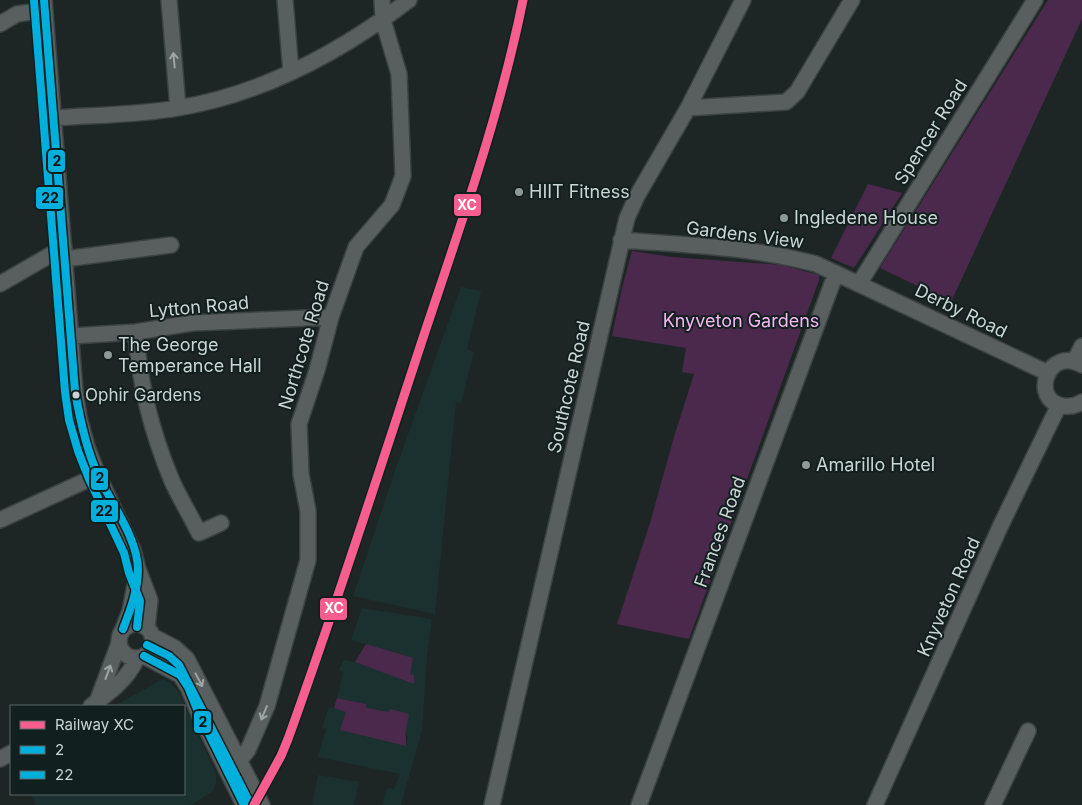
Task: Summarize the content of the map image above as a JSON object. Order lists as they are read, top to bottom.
{
  "streets": {
    "street": [
      "Spencer Road",
      "Gardens View",
      "Lytton Road",
      "Derby Road",
      "Northcote Road",
      "Southcote Road",
      "Frances Road",
      "Knyveton Road"
    ]
  },
  "crossings": [
    ["Spencer Road", "Gardens View"],
    ["Spencer Road", "Derby Road"],
    ["Gardens View", "Derby Road"],
    ["Gardens View", "Southcote Road"],
    ["Gardens View", "Frances Road"],
    ["Lytton Road", "Northcote Road"]
  ],
  "one_way": ["Northcote Road"],
  "parks": ["Knyveton Gardens"],
  "places": [
    "HIIT Fitness",
    "Ingledene House",
    "The George Temperance Hall",
    "Ophir Gardens",
    "Amarillo Hotel"
  ],
  "lines": ["rail line XC", "transit line 2", "transit line 22"],
  "legend": ["Railway XC", "2", "22"]
}
